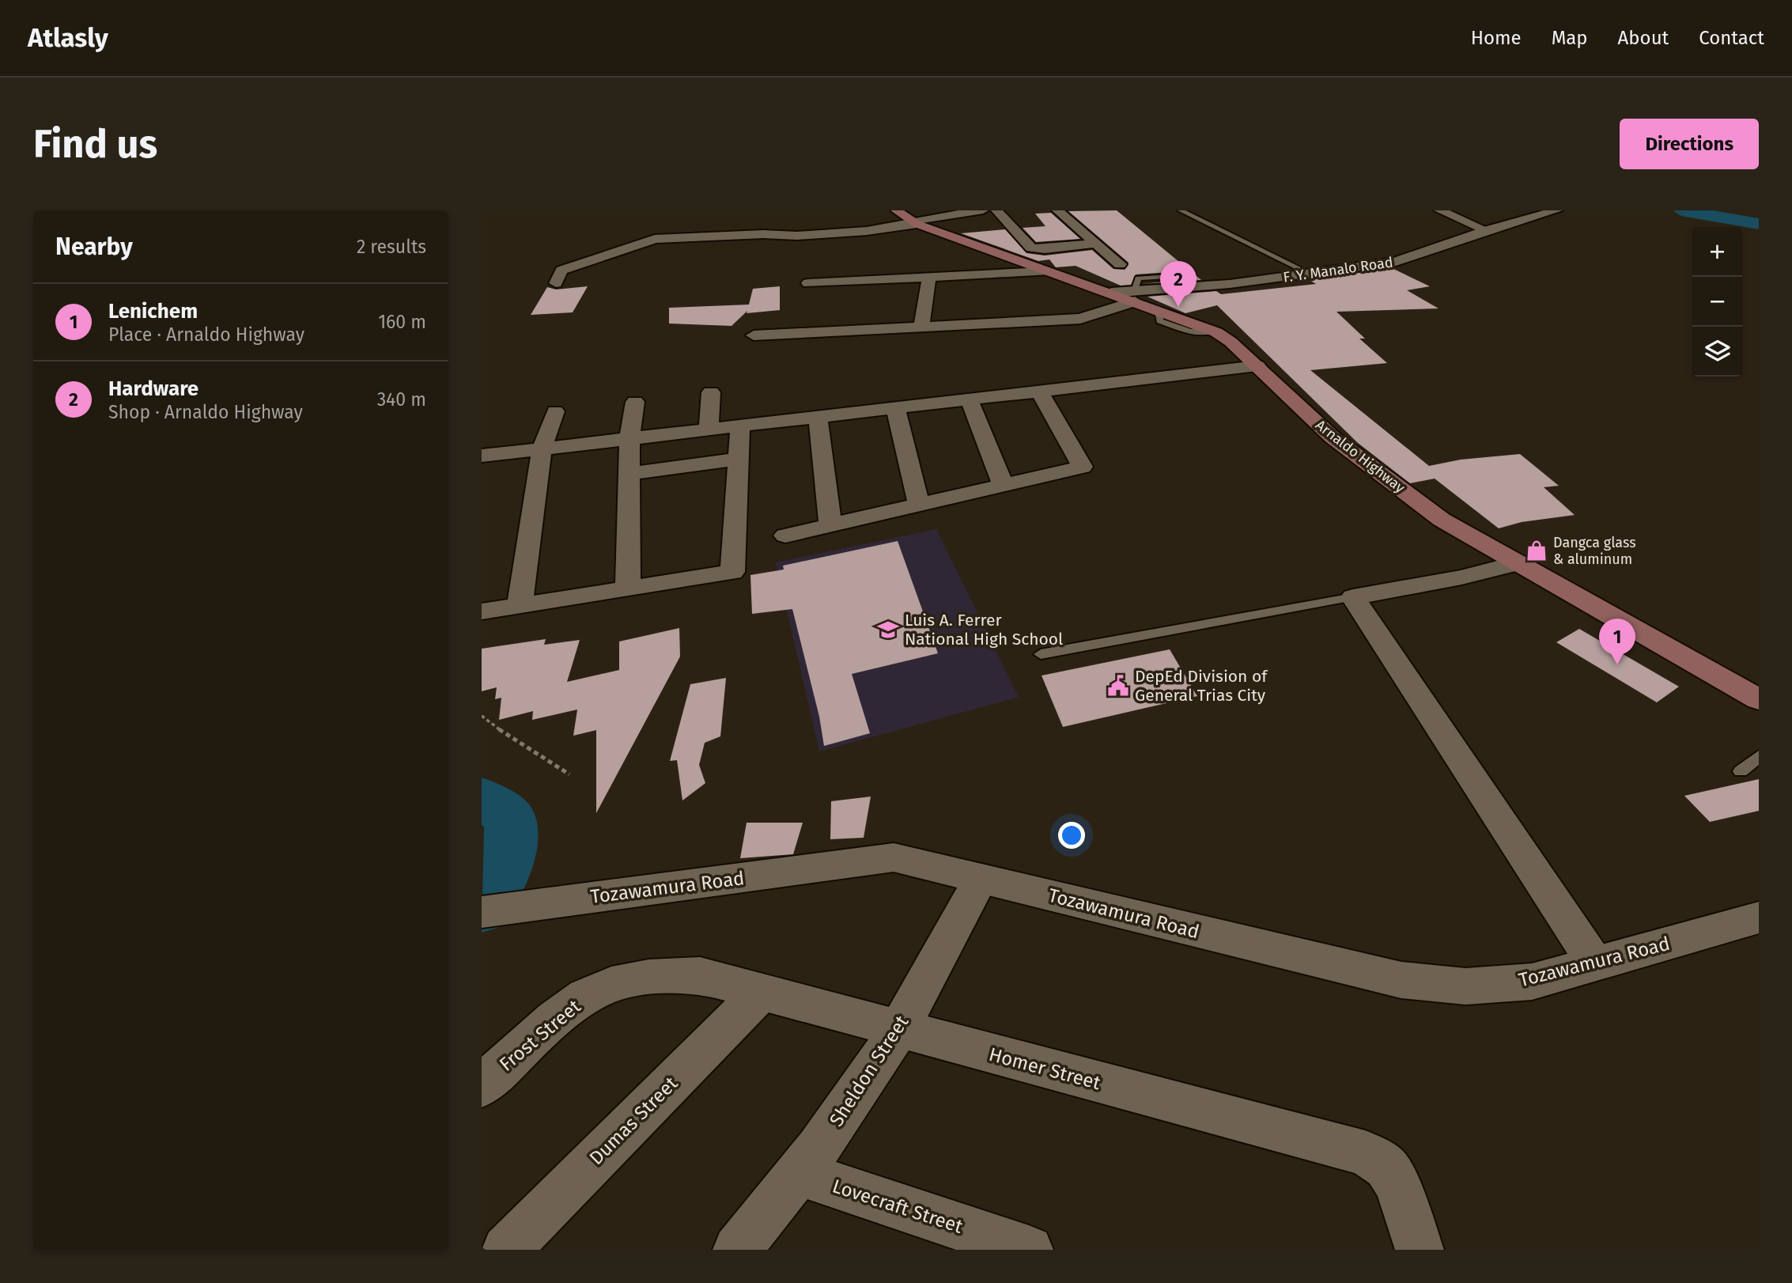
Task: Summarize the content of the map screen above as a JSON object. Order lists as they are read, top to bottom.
{
  "streets": {
    "main road": ["Arnaldo Highway"],
    "street": [
      "F. Y. Manalo Road",
      "Tozawamura Road",
      "Frost Street",
      "Homer Street",
      "Sheldon Street",
      "Dumas Street",
      "Lovecraft Street"
    ]
  },
  "crossings": [
    ["F. Y. Manalo Road", "Arnaldo Highway"],
    ["Tozawamura Road", "Sheldon Street"],
    ["Frost Street", "Homer Street"],
    ["Homer Street", "Sheldon Street"],
    ["Homer Street", "Dumas Street"],
    ["Sheldon Street", "Lovecraft Street"]
  ],
  "places": {
    "shop": ["Dangca glass & aluminum"],
    "school or university": ["Luis A. Ferrer National High School"],
    "public building": ["DepEd Division of General Trias City"]
  },
  "page": {
    "header": "Atlasly",
    "nav": [
      "Home",
      "Map",
      "About",
      "Contact"
    ],
    "buttons": "Directions",
    "title": "Find us",
    "heading": ["Nearby", "2 results"],
    "map_buttons": ["+", "−"],
    "pins": ["2", "1"],
    "list": [
      {
        "mark": "1",
        "name": "Lenichem",
        "note": "Place · Arnaldo Highway",
        "value": "160 m"
      },
      {
        "mark": "2",
        "name": "Hardware",
        "note": "Shop · Arnaldo Highway",
        "value": "340 m"
      }
    ]
  }
}
